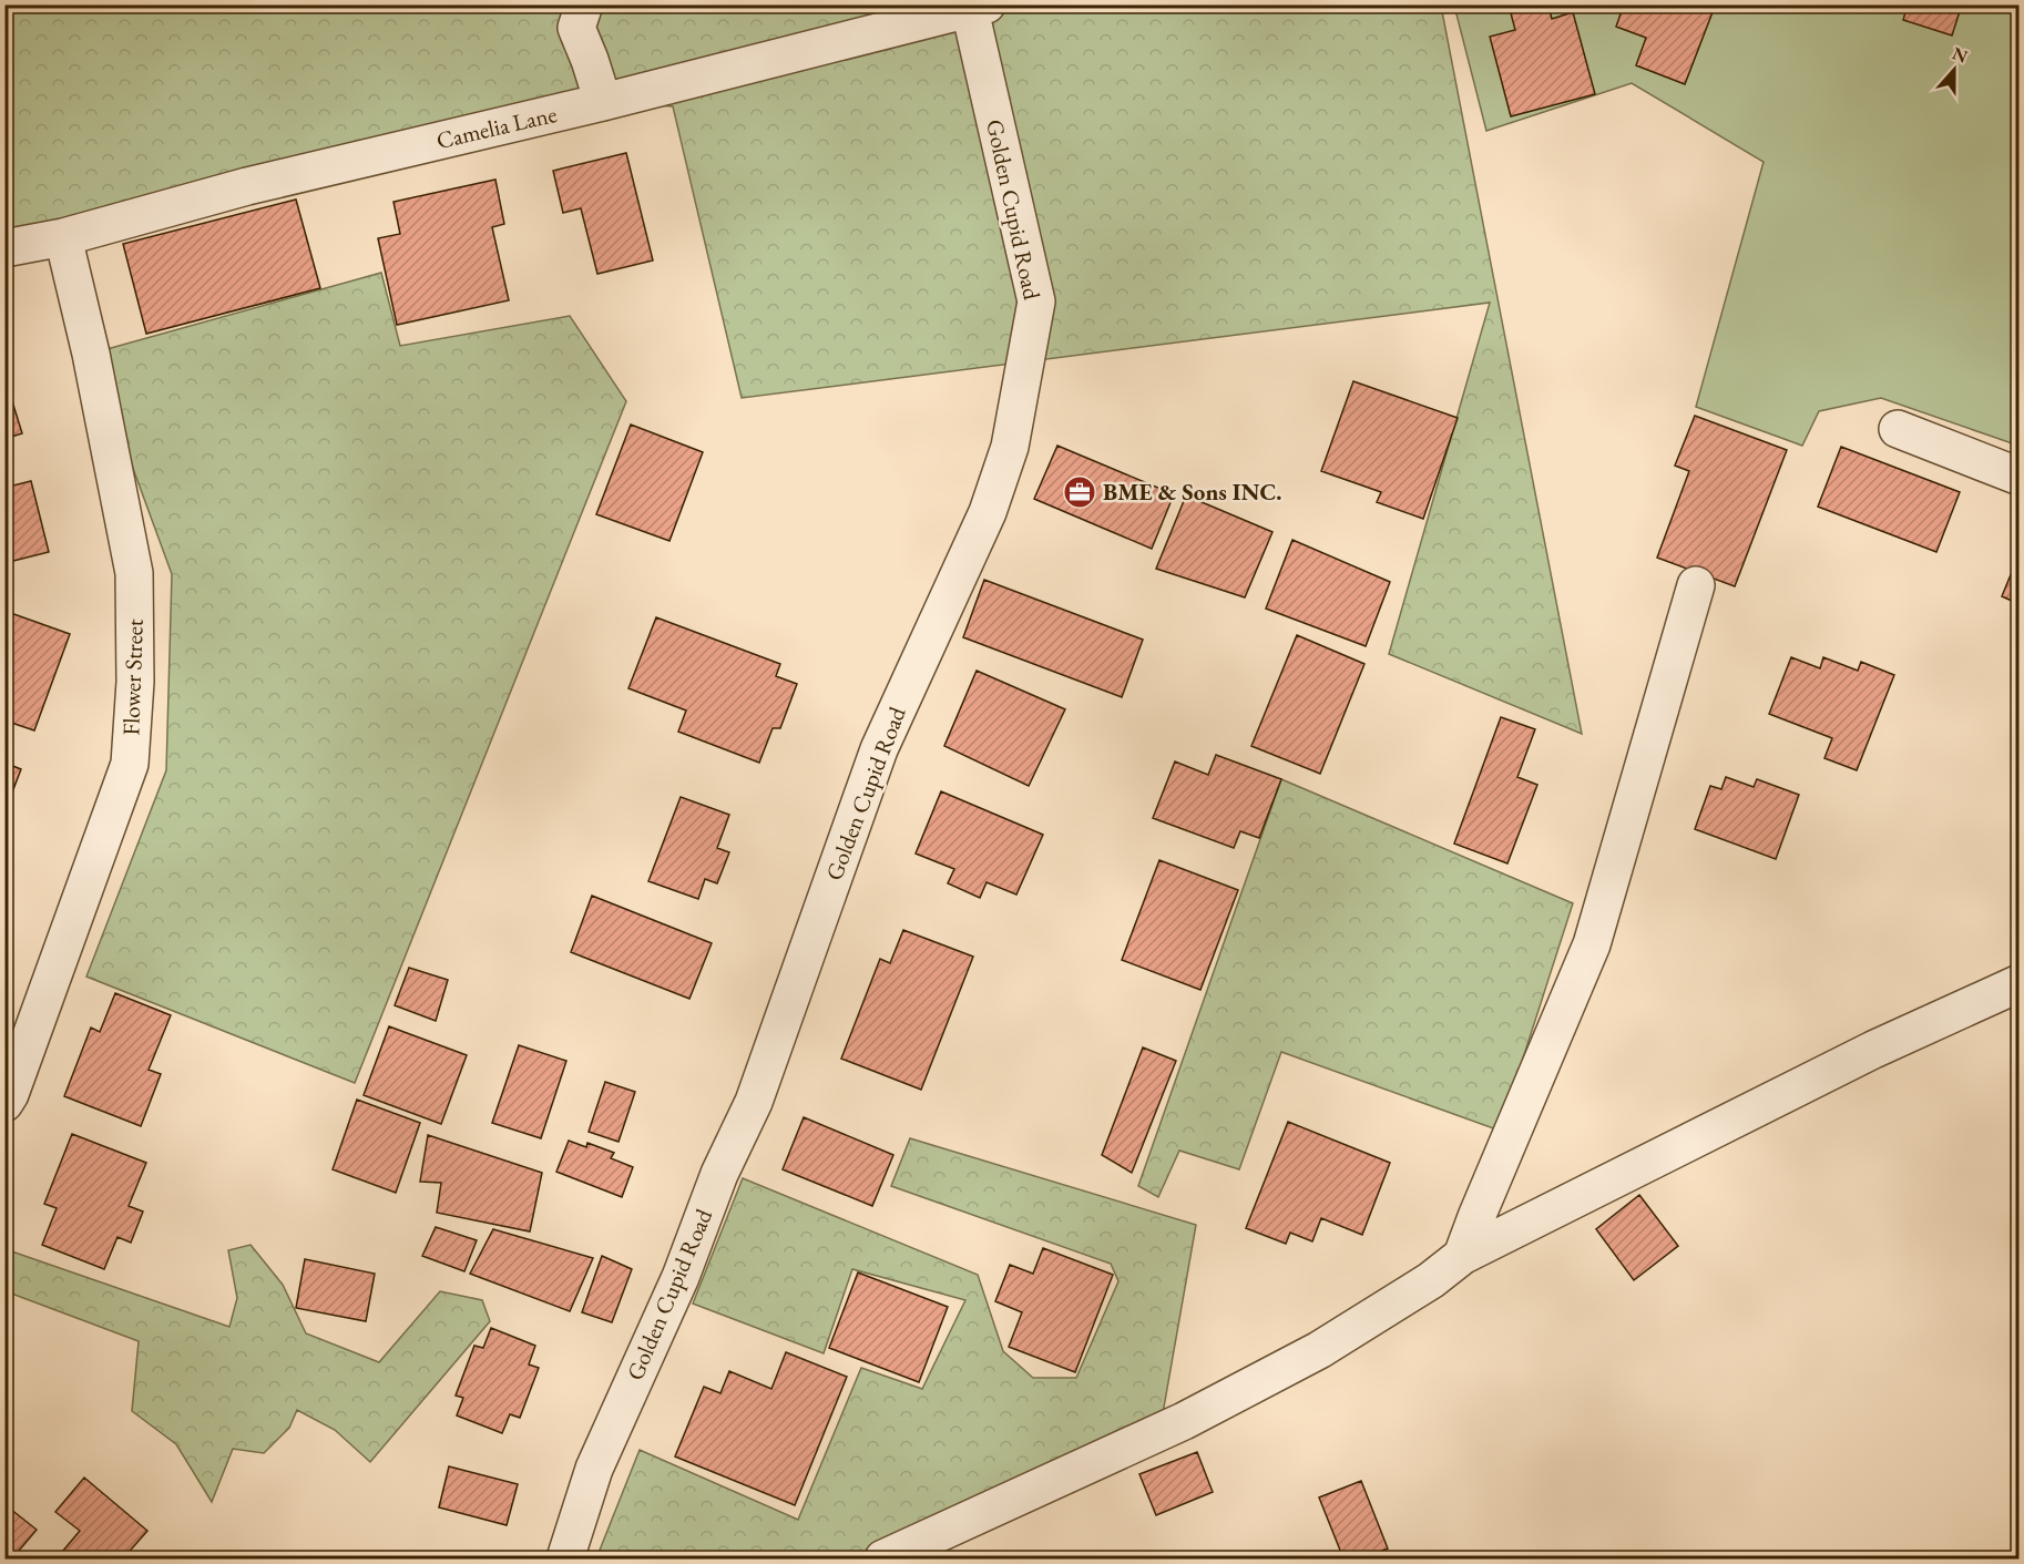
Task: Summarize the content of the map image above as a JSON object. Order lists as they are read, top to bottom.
{
  "streets": {
    "street": ["Camelia Lane", "Golden Cupid Road", "Flower Street"]
  },
  "crossings": [
    ["Camelia Lane", "Golden Cupid Road"],
    ["Camelia Lane", "Flower Street"]
  ],
  "places": {
    "office": ["BME & Sons INC."]
  },
  "north": "top"
}
